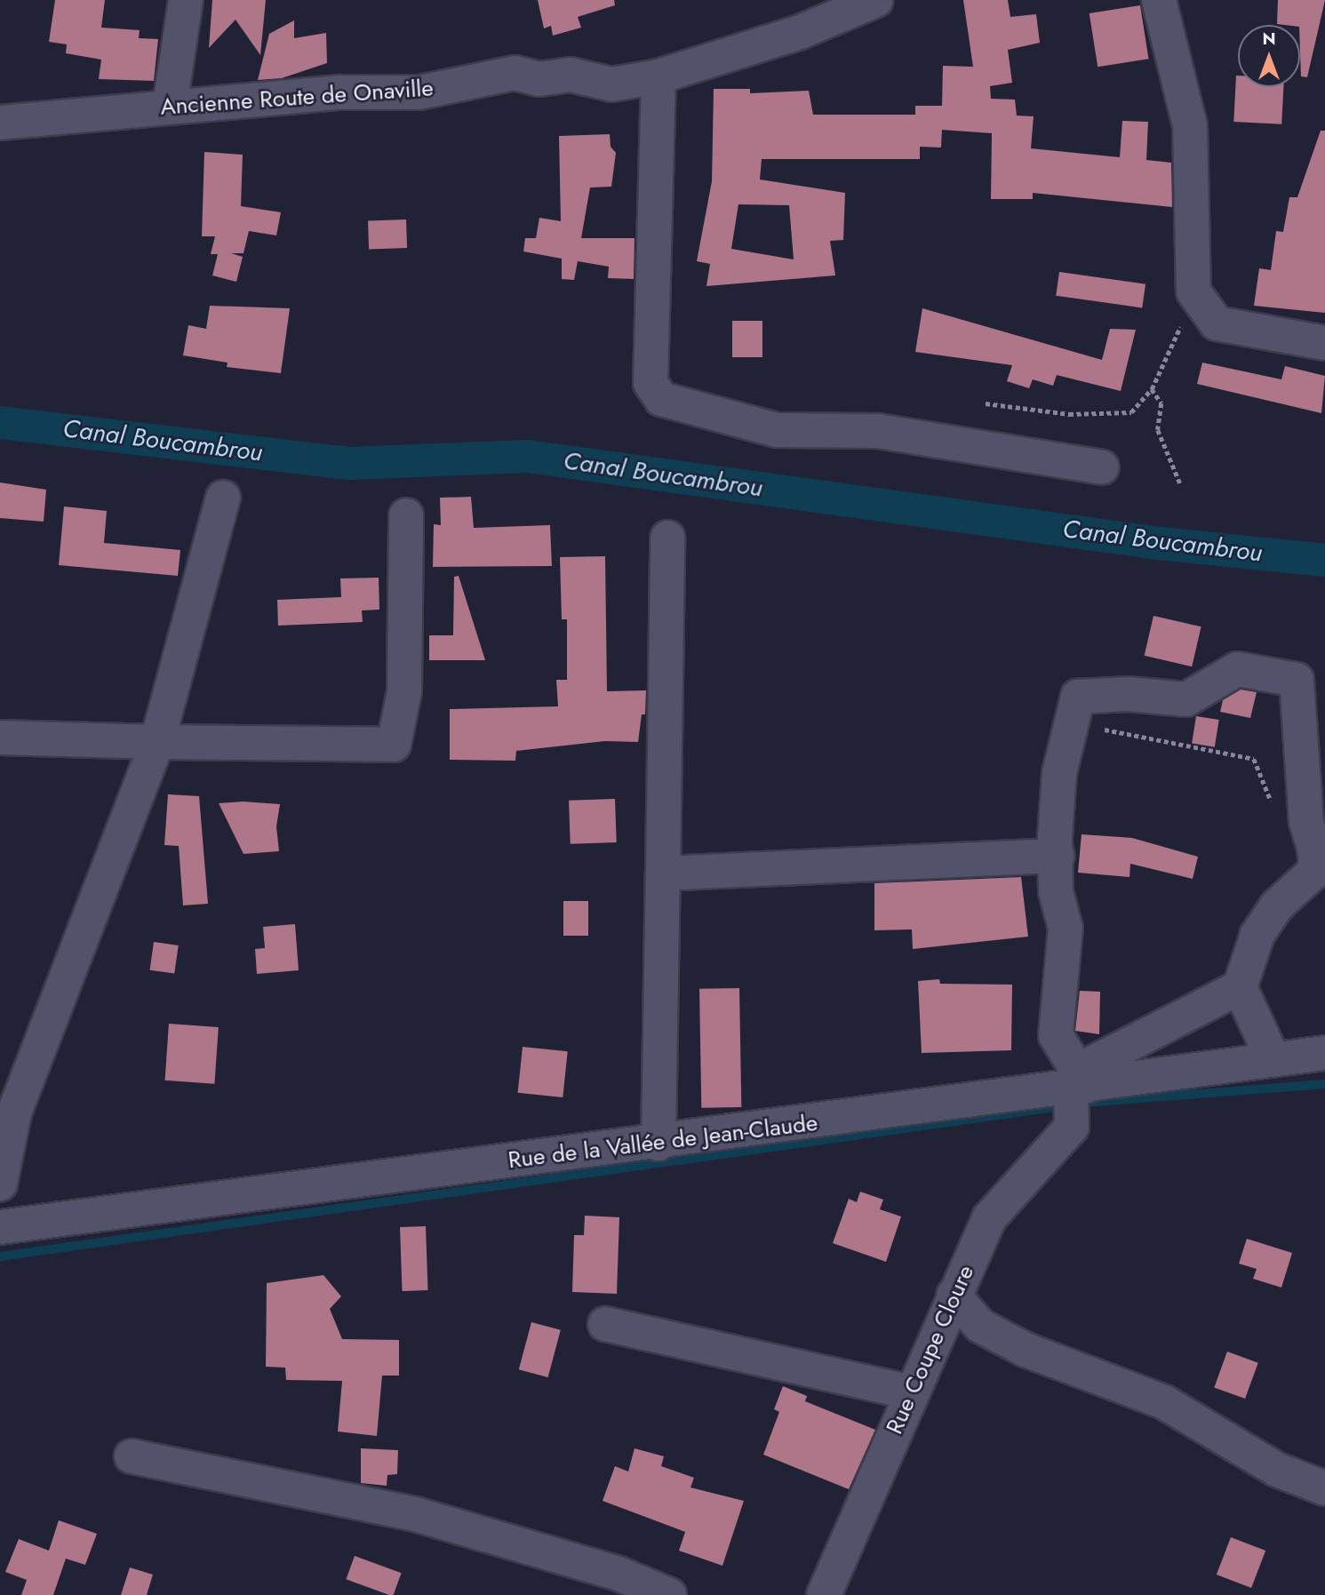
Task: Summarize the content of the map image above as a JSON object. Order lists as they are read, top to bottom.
{
  "streets": {
    "street": ["Ancienne Route de Onaville", "Rue de la Vallée de Jean-Claude", "Rue Coupe Cloure"]
  },
  "crossings": [
    ["Rue de la Vallée de Jean-Claude", "Rue Coupe Cloure"]
  ],
  "water": ["Canal Boucambrou"],
  "north": "top"
}
